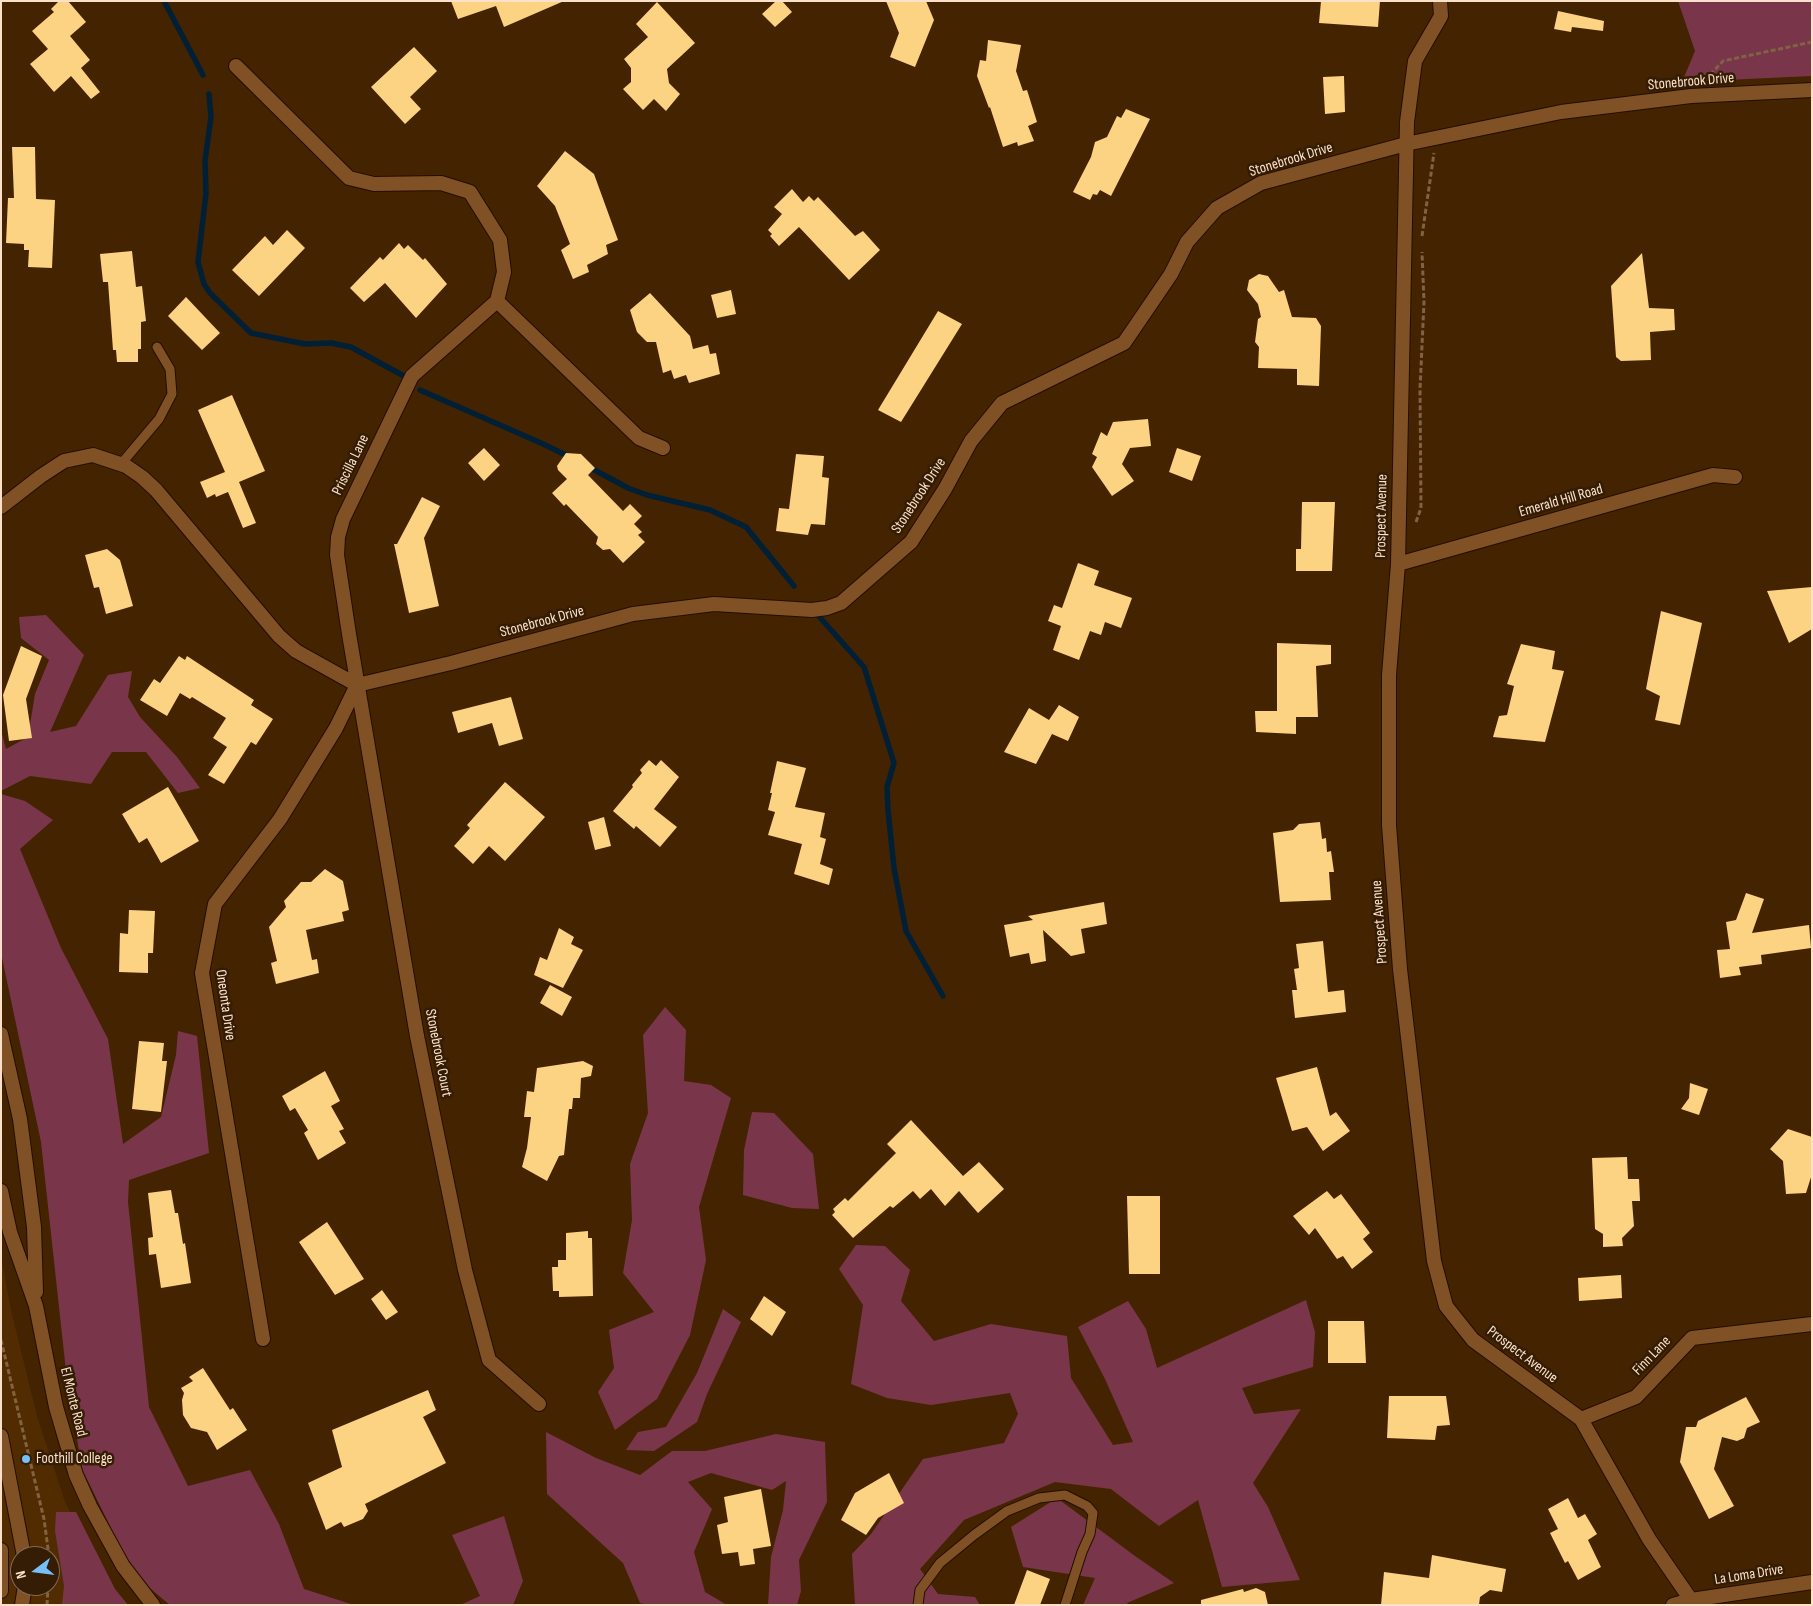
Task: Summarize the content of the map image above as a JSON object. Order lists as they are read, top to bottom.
{
  "streets": {
    "street": [
      "Stonebrook Drive",
      "Priscilla Lane",
      "Emerald Hill Road",
      "Prospect Avenue",
      "Oneonta Drive",
      "Stonebrook Court",
      "Finn Lane",
      "El Monte Road",
      "La Loma Drive"
    ]
  },
  "crossings": [
    ["Stonebrook Drive", "Priscilla Lane"],
    ["Stonebrook Drive", "Prospect Avenue"],
    ["Stonebrook Drive", "Oneonta Drive"],
    ["Stonebrook Drive", "Stonebrook Court"],
    ["Priscilla Lane", "Oneonta Drive"],
    ["Priscilla Lane", "Stonebrook Court"],
    ["Emerald Hill Road", "Prospect Avenue"],
    ["Prospect Avenue", "Finn Lane"],
    ["Prospect Avenue", "La Loma Drive"],
    ["Oneonta Drive", "Stonebrook Court"]
  ],
  "places": ["Foothill College"],
  "north": "left"
}
